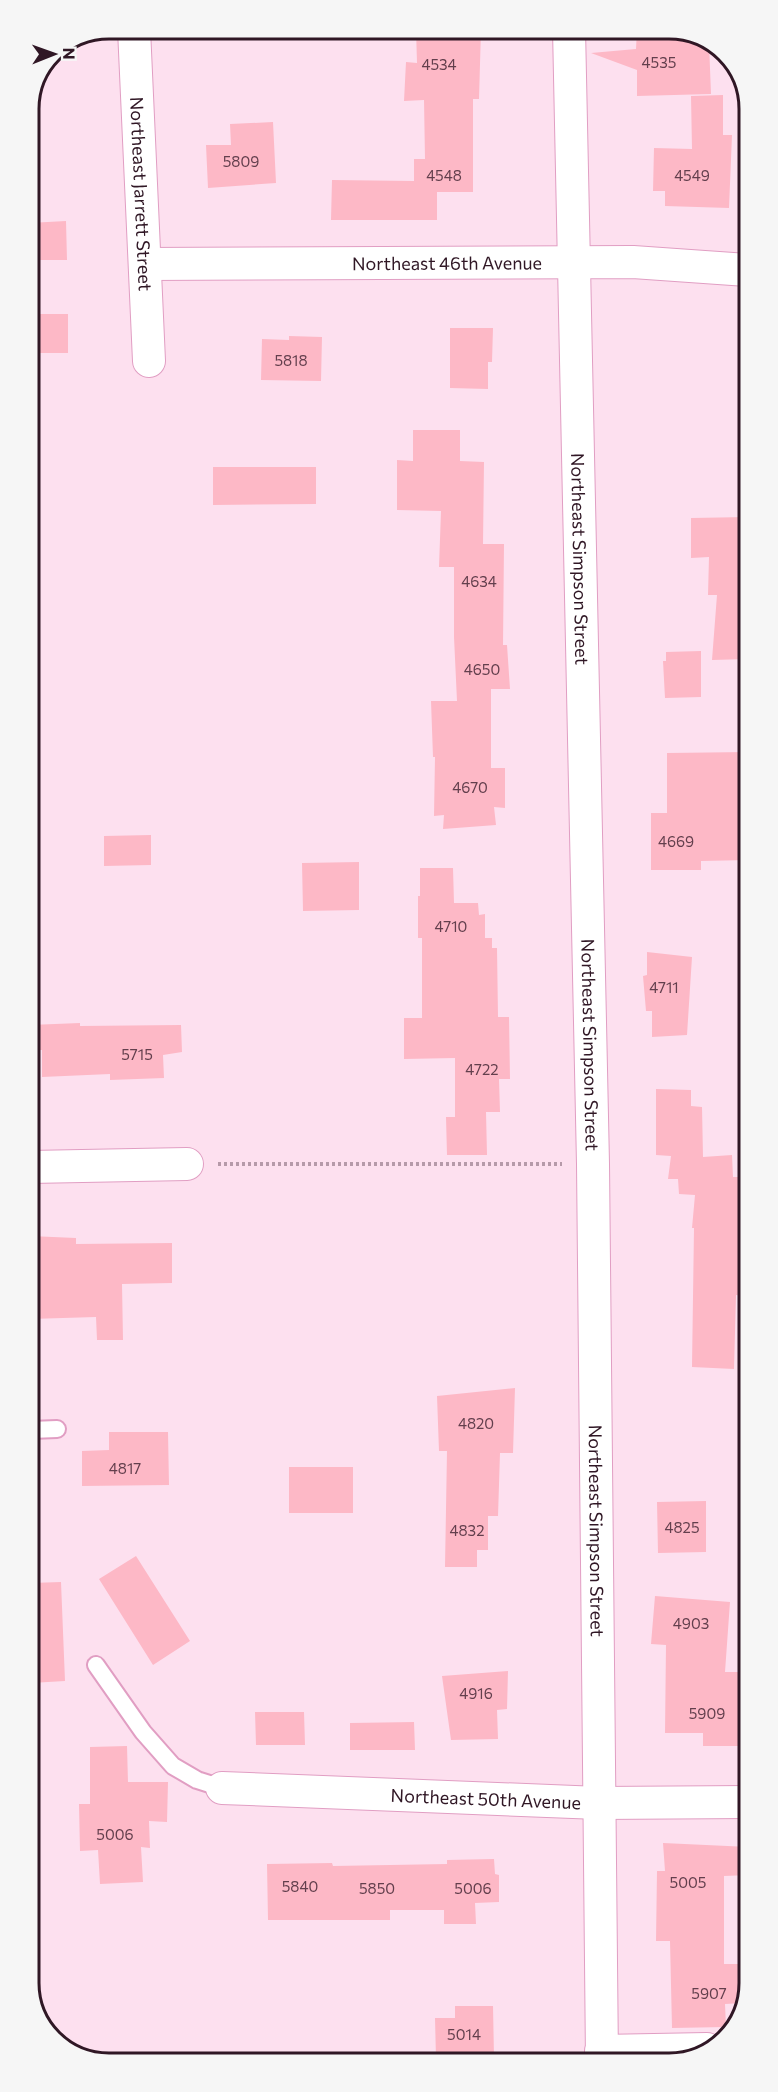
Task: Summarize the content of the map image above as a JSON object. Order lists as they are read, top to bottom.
{
  "streets": {
    "street": [
      "Northeast Jarrett Street",
      "Northeast 46th Avenue",
      "Northeast Simpson Street",
      "Northeast 50th Avenue"
    ]
  },
  "crossings": [
    ["Northeast Jarrett Street", "Northeast 46th Avenue"],
    ["Northeast 46th Avenue", "Northeast Simpson Street"],
    ["Northeast Simpson Street", "Northeast 50th Avenue"]
  ],
  "house_numbers": [
    "4535",
    "4534",
    "5809",
    "4548",
    "4549",
    "5818",
    "4634",
    "4650",
    "4670",
    "4669",
    "4710",
    "4711",
    "5715",
    "4722",
    "4820",
    "4817",
    "4825",
    "4832",
    "4903",
    "4916",
    "5909",
    "5006",
    "5005",
    "5840",
    "5850",
    "5006",
    "5907",
    "5014"
  ],
  "north": "right"
}
